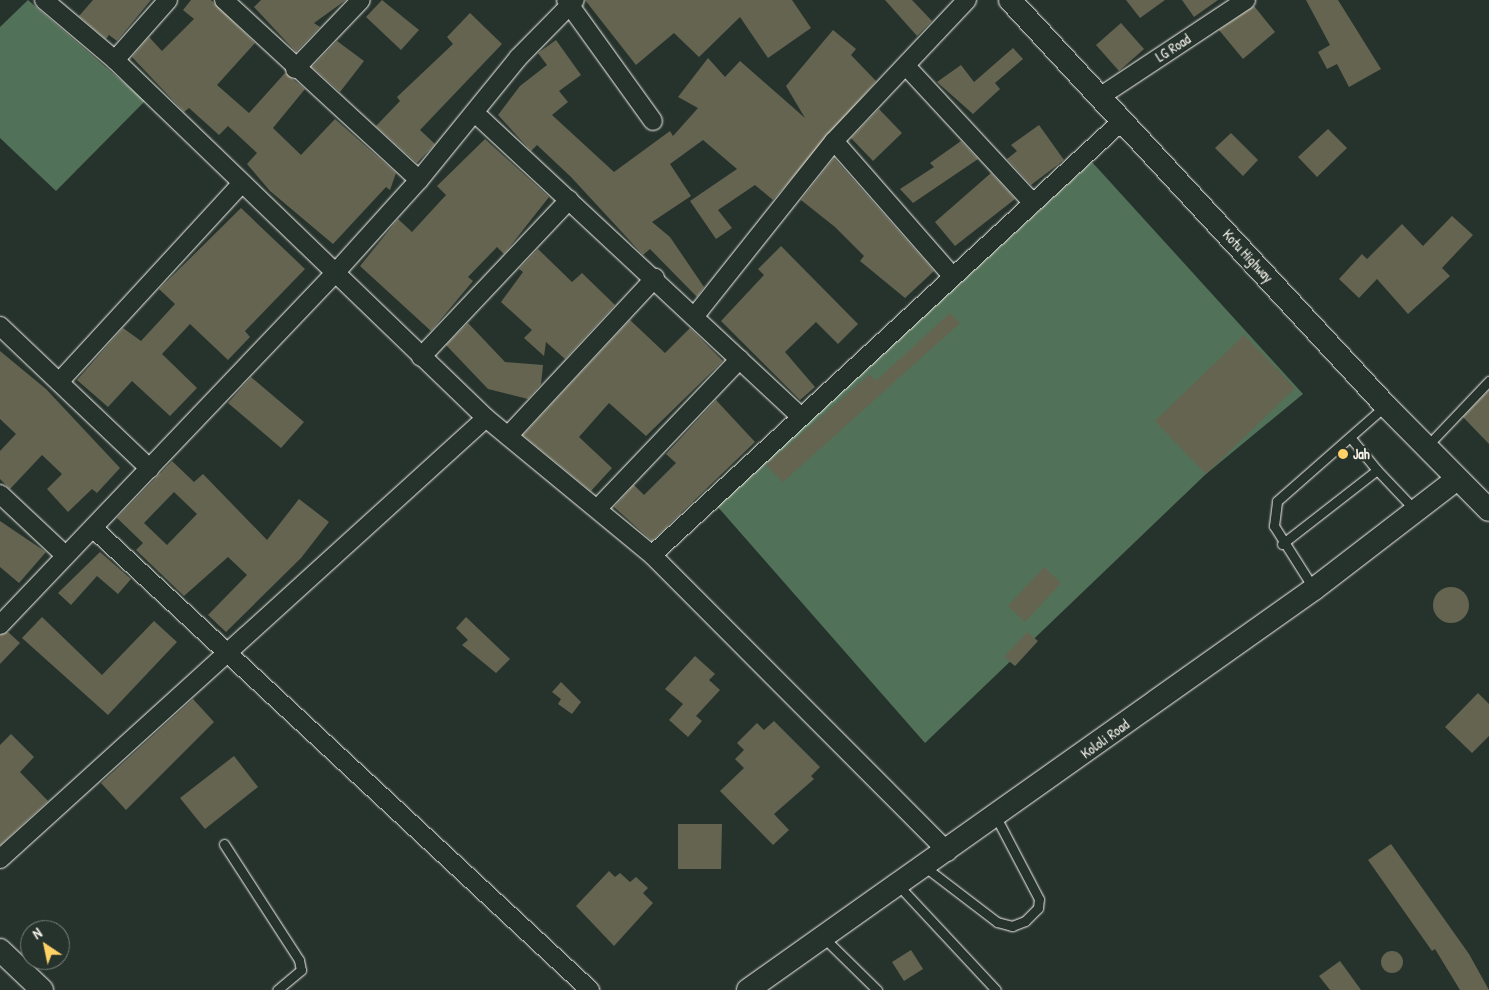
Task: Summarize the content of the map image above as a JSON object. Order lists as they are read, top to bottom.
{
  "streets": {
    "street": ["LG Road", "Kotu Highway", "Kololi Road"]
  },
  "crossings": [
    ["LG Road", "Kotu Highway"],
    ["Kotu Highway", "Kololi Road"]
  ],
  "places": ["Jah"],
  "north": "top left"
}
